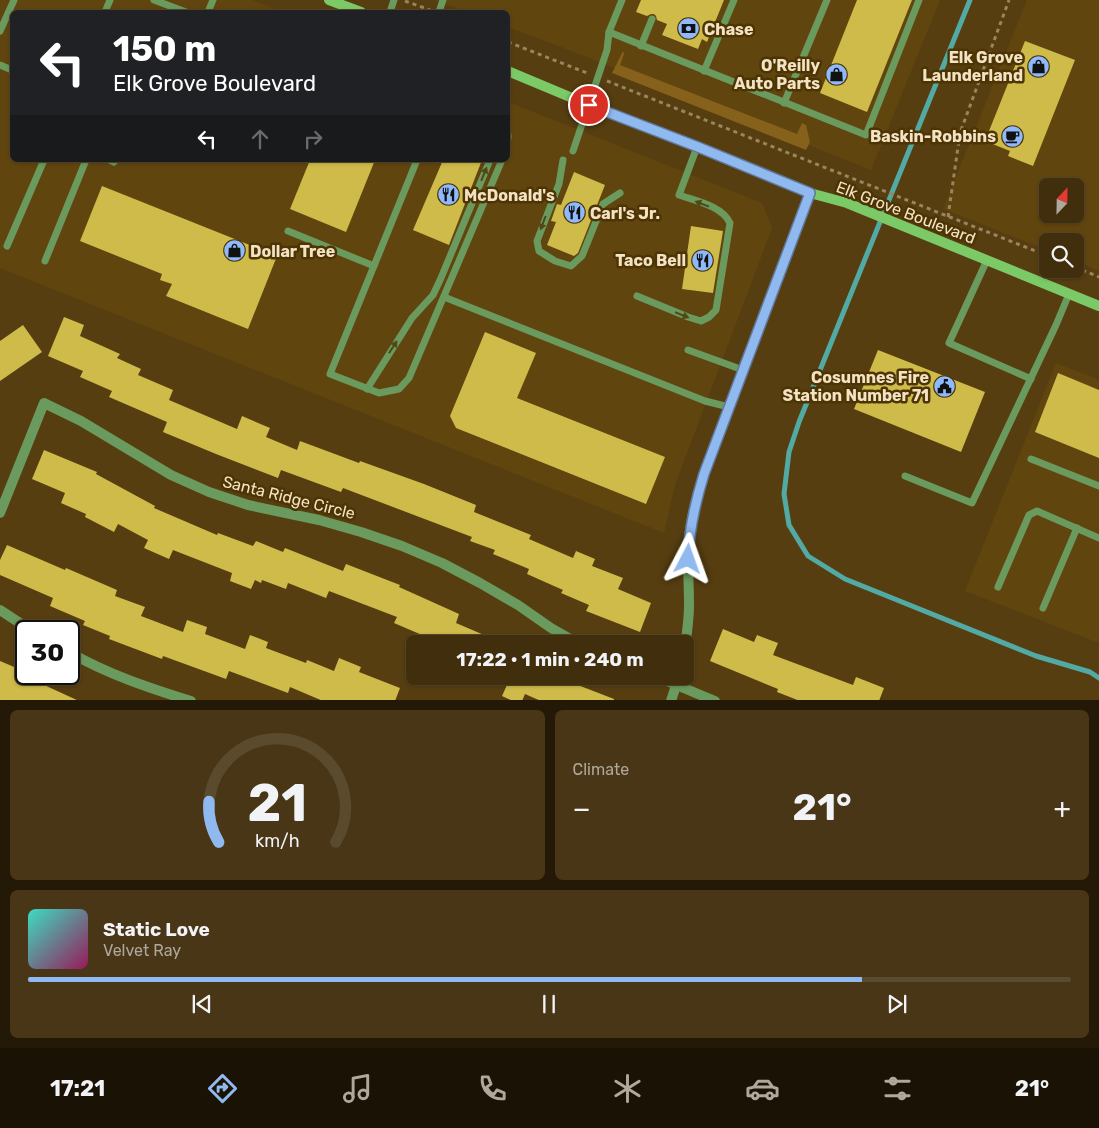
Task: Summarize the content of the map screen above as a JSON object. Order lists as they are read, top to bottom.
{
  "streets": {
    "main road": ["Elk Grove Boulevard"],
    "street": ["Santa Ridge Circle"]
  },
  "places": {
    "bank": ["Chase"],
    "shop": ["Elk Grove Launderland", "O'Reilly Auto Parts", "Dollar Tree"],
    "cafe": ["Baskin-Robbins"],
    "restaurant": ["McDonald's", "Carl's Jr.", "Taco Bell"],
    "public building": ["Cosumnes Fire Station Number 71"]
  },
  "north": "top",
  "page": {
    "turn": ["150 m", "Elk Grove Boulevard"],
    "limit": "30",
    "trip": "17:22 · 1 min · 240 m",
    "tile": "Climate",
    "heat": ["−", "21°", "+"],
    "song": ["Static Love", "Velvet Ray"],
    "tabs": ["17:21", "21°"],
    "gauge": ["21", "km/h"]
  }
}
